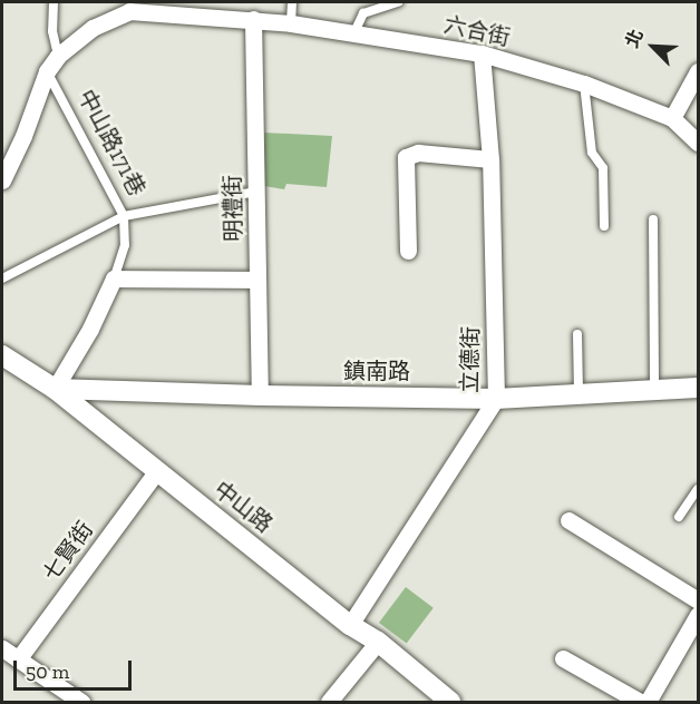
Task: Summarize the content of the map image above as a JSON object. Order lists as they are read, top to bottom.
{
  "streets": {
    "street": [
      "六合街",
      "中山路171巷",
      "明禮街",
      "立德街",
      "鎮南路",
      "中山路",
      "七賢街"
    ]
  },
  "crossings": [
    ["六合街", "中山路171巷"],
    ["六合街", "明禮街"],
    ["六合街", "立德街"],
    ["中山路171巷", "鎮南路"],
    ["中山路171巷", "中山路"],
    ["明禮街", "鎮南路"],
    ["立德街", "鎮南路"],
    ["立德街", "中山路"],
    ["鎮南路", "中山路"],
    ["中山路", "七賢街"]
  ],
  "scale_bar": "50 m",
  "north": "top left"
}
